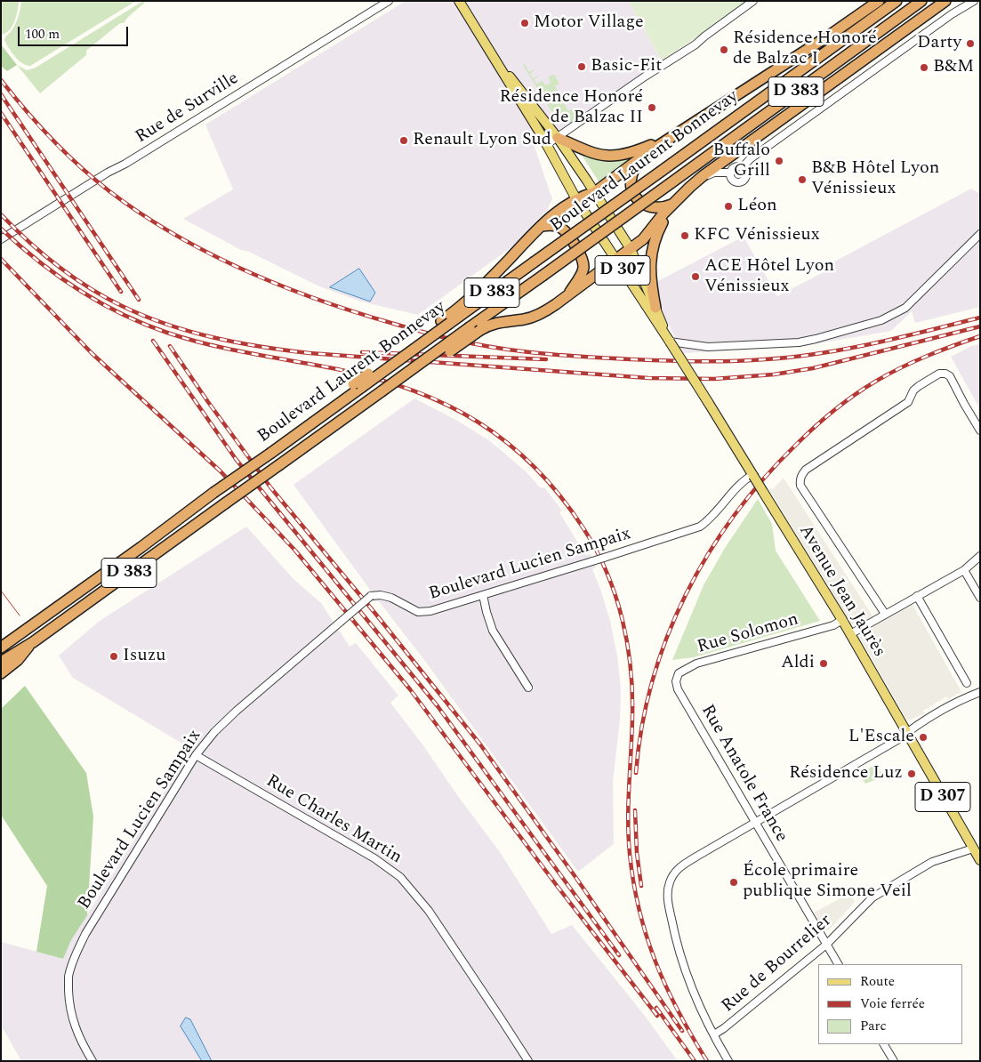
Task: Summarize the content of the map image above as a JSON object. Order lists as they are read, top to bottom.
{
  "streets": {
    "highway": ["D 383", "Boulevard Laurent Bonnevay"],
    "main road": ["D 307", "Avenue Jean Jaurès"],
    "street": [
      "Rue de Surville",
      "Boulevard Lucien Sampaix",
      "Rue Solomon",
      "Rue Anatole France",
      "Rue Charles Martin",
      "Rue de Bourrelier"
    ]
  },
  "crossings": [
    ["D 383", "Boulevard Laurent Bonnevay"],
    ["D 307", "Avenue Jean Jaurès"],
    ["Boulevard Lucien Sampaix", "Avenue Jean Jaurès"],
    ["Boulevard Lucien Sampaix", "Rue Charles Martin"],
    ["Avenue Jean Jaurès", "Rue Solomon"],
    ["Avenue Jean Jaurès", "Rue de Bourrelier"],
    ["Rue Solomon", "Rue Anatole France"],
    ["Rue Anatole France", "Rue de Bourrelier"]
  ],
  "places": [
    "Motor Village",
    "Darty",
    "Résidence Honoré de Balzac I",
    "Basic-Fit",
    "B&M",
    "Résidence Honoré de Balzac II",
    "Renault Lyon Sud",
    "Buffalo Grill",
    "B&B Hôtel Lyon Vénissieux",
    "Léon",
    "KFC Vénissieux",
    "ACE Hôtel Lyon Vénissieux",
    "Isuzu",
    "Aldi",
    "L'Escale",
    "Résidence Luz",
    "École primaire publique Simone Veil"
  ],
  "legend": ["Route", "Voie ferrée", "Parc"],
  "scale_bar": "100 m"
}
